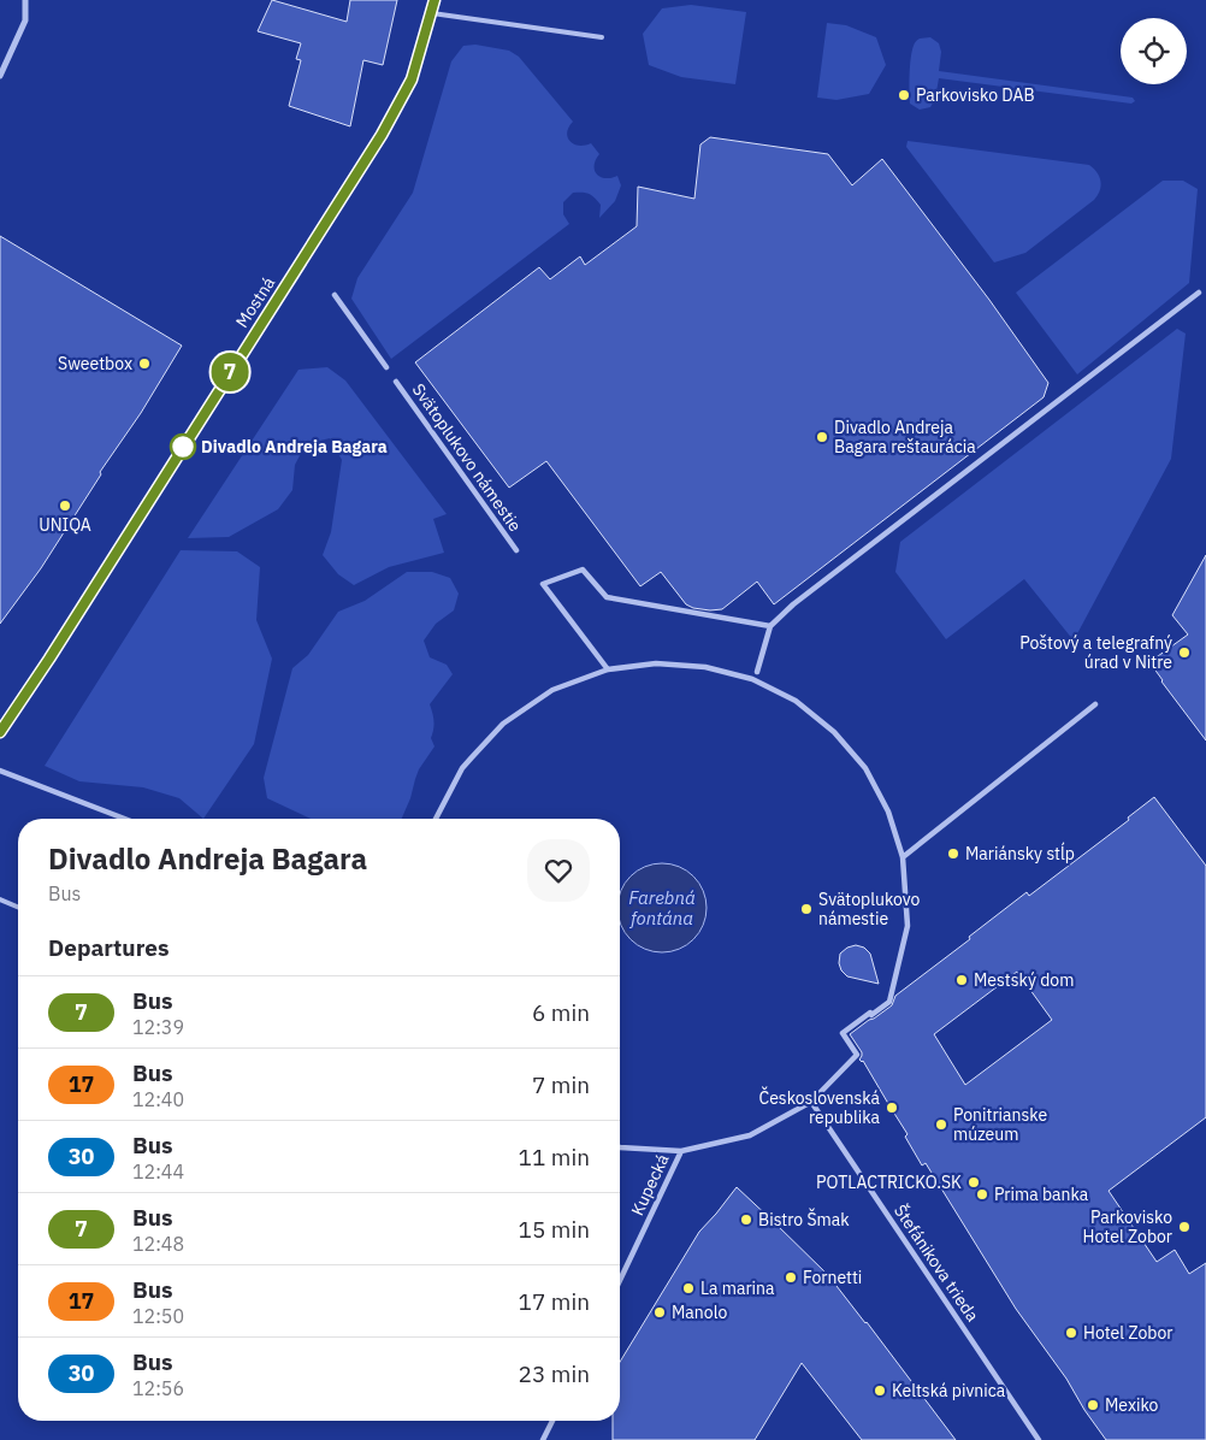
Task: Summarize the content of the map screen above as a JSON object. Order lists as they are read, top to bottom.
{
  "streets": {
    "street": [
      "Mostná",
      "Svätoplukovo námestie",
      "Kupecká",
      "Štefánikova trieda"
    ]
  },
  "water": ["Farebná fontána"],
  "places": [
    "Parkovisko DAB",
    "Sweetbox",
    "Divadlo Andreja Bagara reštaurácia",
    "Divadlo Andreja Bagara",
    "UNIQA",
    "Poštový a telegrafný úrad v Nitre",
    "Mariánsky stĺp",
    "Svätoplukovo námestie",
    "Mestský dom",
    "Československá republika",
    "Ponitrianske múzeum",
    "POTLACTRICKO.SK",
    "Prima banka",
    "Bistro Šmak",
    "Parkovisko Hotel Zobor",
    "Fornetti",
    "La marina",
    "Manolo",
    "Hotel Zobor",
    "Keltská pivnica",
    "Mexiko"
  ],
  "lines": ["bus line 7"],
  "page": {
    "on_map": "7",
    "heading": [
      ["Divadlo Andreja Bagara", "Bus"],
      "Departures"
    ],
    "list": [
      {
        "mark": "7",
        "name": "Bus",
        "note": "12:39",
        "value": "6 min"
      },
      {
        "mark": "17",
        "name": "Bus",
        "note": "12:40",
        "value": "7 min"
      },
      {
        "mark": "30",
        "name": "Bus",
        "note": "12:44",
        "value": "11 min"
      },
      {
        "mark": "7",
        "name": "Bus",
        "note": "12:48",
        "value": "15 min"
      },
      {
        "mark": "17",
        "name": "Bus",
        "note": "12:50",
        "value": "17 min"
      },
      {
        "mark": "30",
        "name": "Bus",
        "note": "12:56",
        "value": "23 min"
      }
    ]
  }
}
